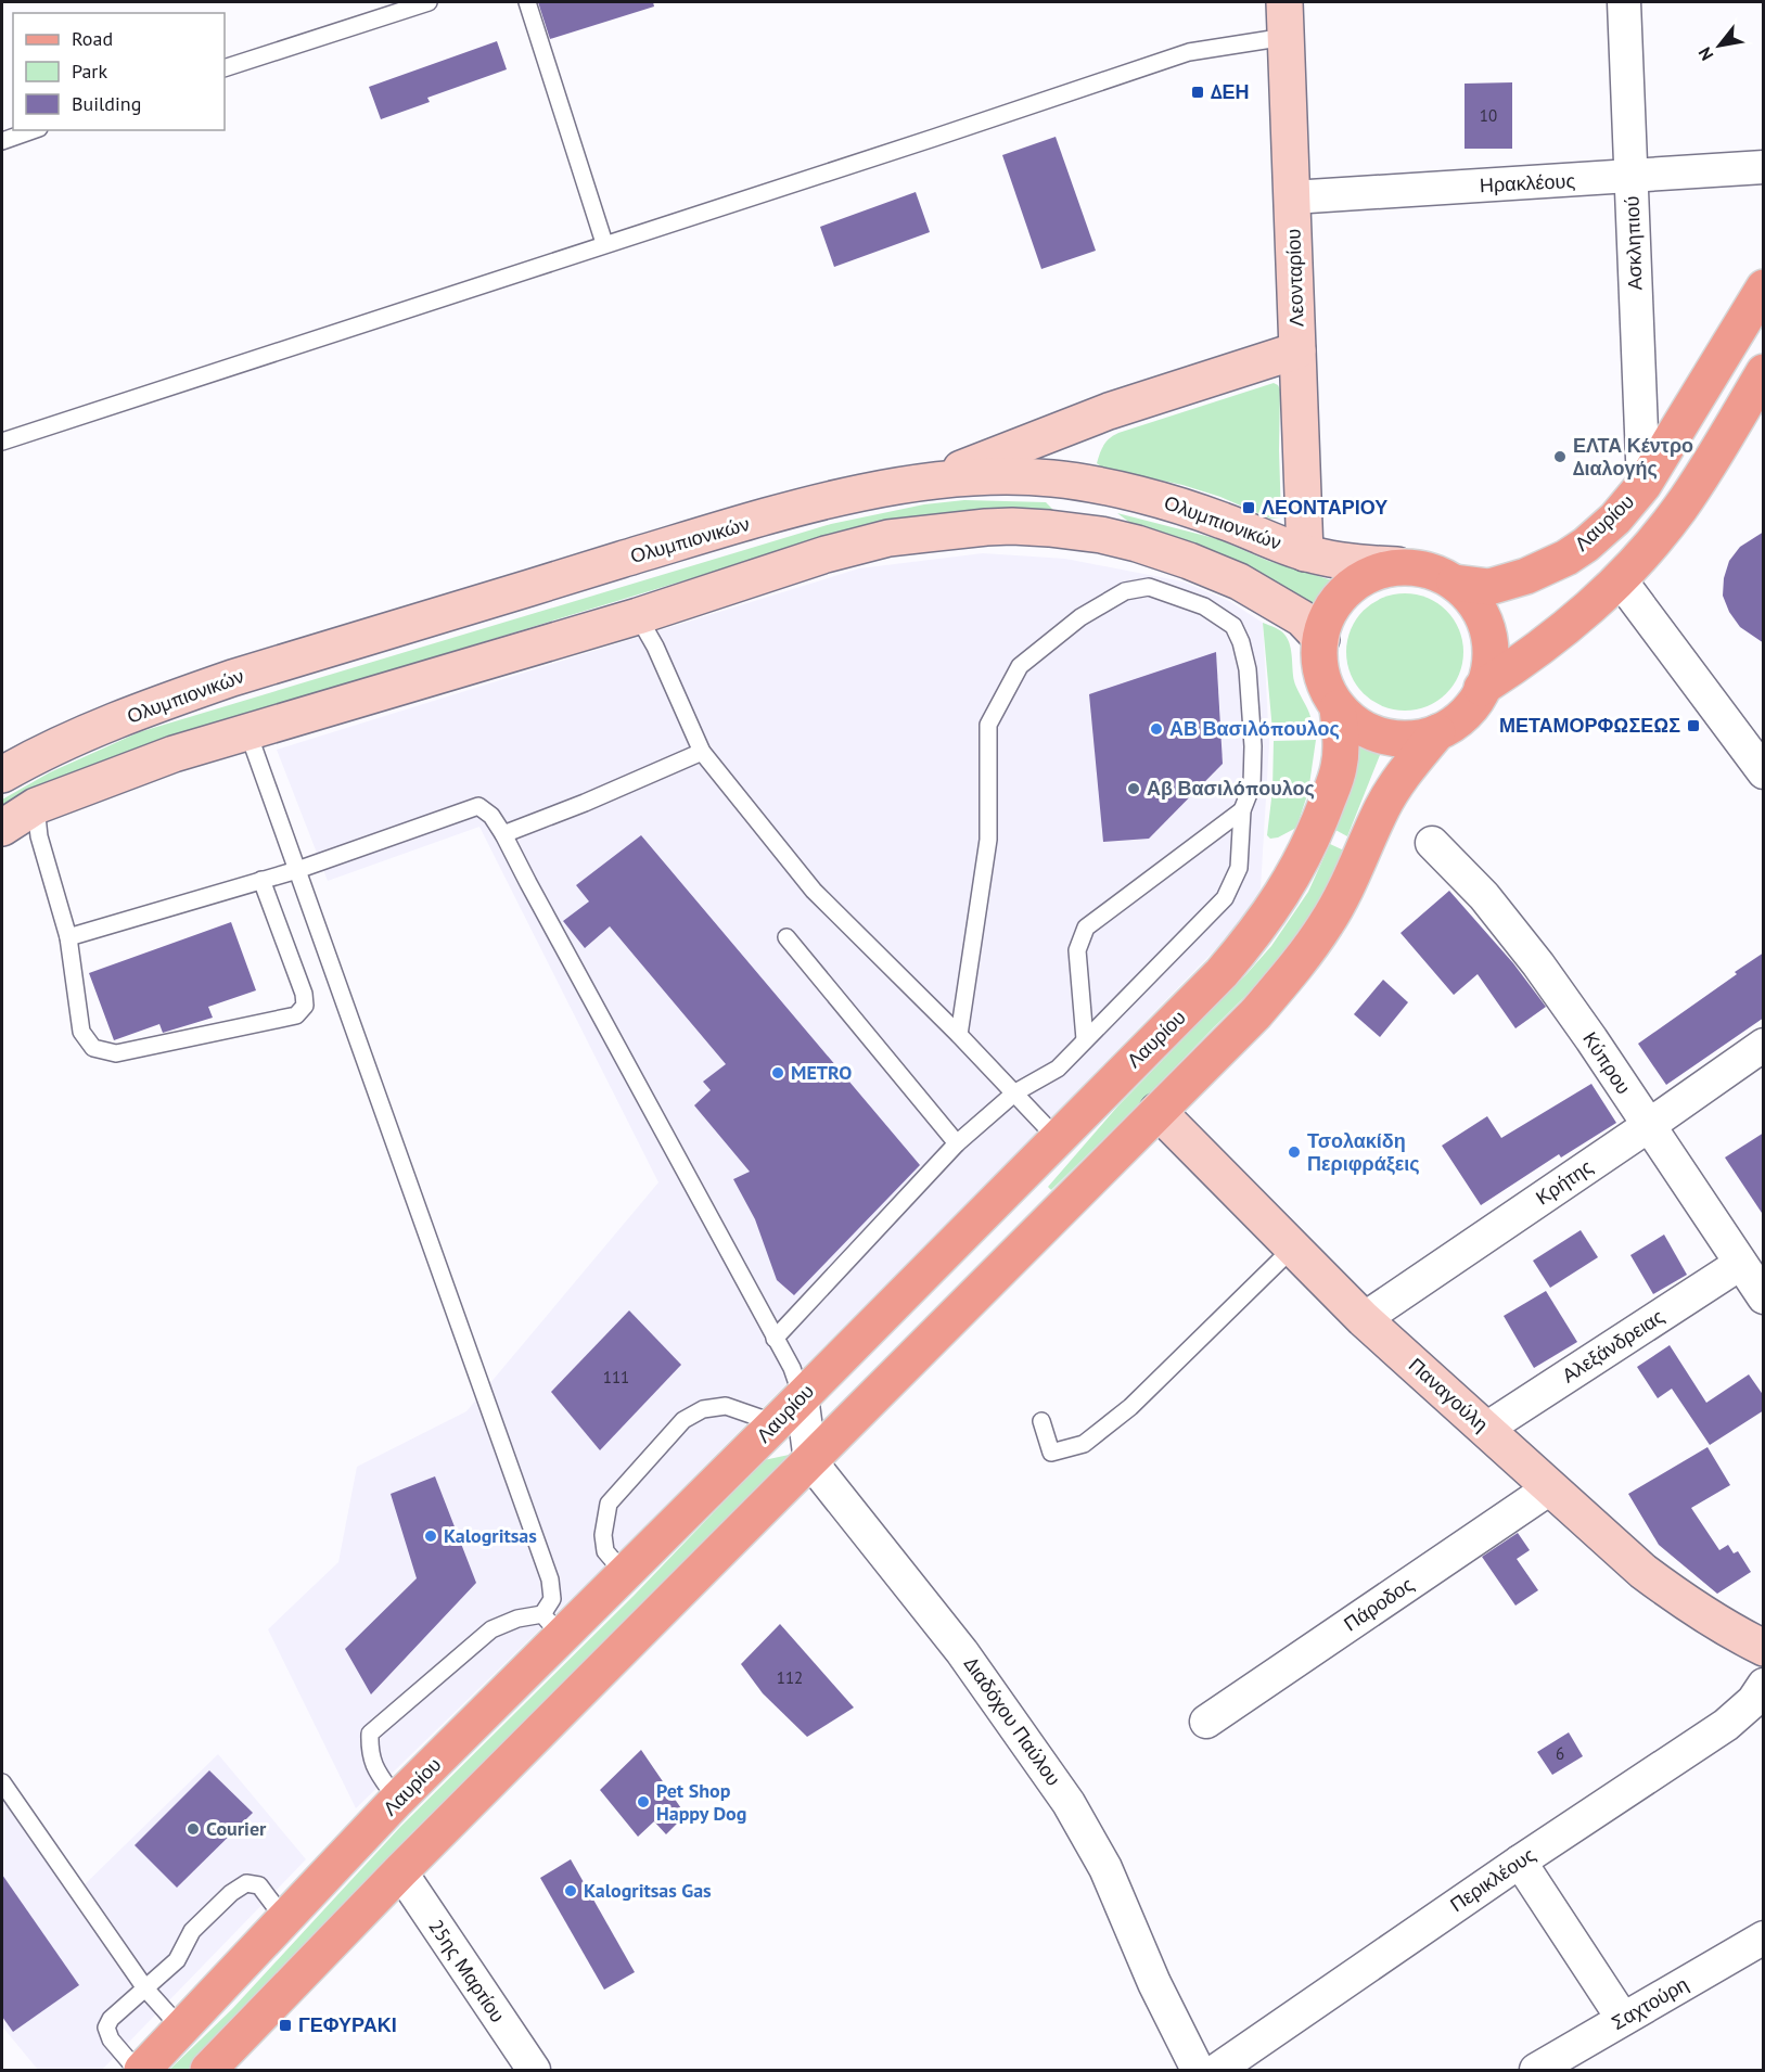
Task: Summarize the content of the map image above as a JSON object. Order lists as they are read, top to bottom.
{
  "streets": {
    "main road": [
      "Λεονταρίου",
      "Ολυμπιονικών",
      "Λαυρίου",
      "Παναγούλη"
    ],
    "street": [
      "Ηρακλέους",
      "Ασκληπιού",
      "Κύπρου",
      "Κρήτης",
      "Αλεξάνδρειας",
      "Πάροδος",
      "Διαδόχου Παύλου",
      "Περικλέους",
      "25ης Μαρτίου",
      "Σαχτούρη"
    ]
  },
  "crossings": [
    ["Ηρακλέους", "Ασκληπιού"],
    ["Ηρακλέους", "Λεονταρίου"],
    ["Ασκληπιού", "Λαυρίου"],
    ["Λεονταρίου", "Ολυμπιονικών"],
    ["Ολυμπιονικών", "Λαυρίου"],
    ["Λαυρίου", "Παναγούλη"],
    ["Λαυρίου", "Διαδόχου Παύλου"],
    ["Λαυρίου", "25ης Μαρτίου"],
    ["Κύπρου", "Κρήτης"],
    ["Κύπρου", "Αλεξάνδρειας"],
    ["Κρήτης", "Παναγούλη"],
    ["Αλεξάνδρειας", "Παναγούλη"],
    ["Παναγούλη", "Πάροδος"],
    ["Διαδόχου Παύλου", "Περικλέους"]
  ],
  "places": {
    "transit": [
      "ΔΕΗ",
      "ΛΕΟΝΤΑΡΙΟΥ",
      "ΜΕΤΑΜΟΡΦΩΣΕΩΣ",
      "ΓΕΦΥΡΑΚΙ"
    ],
    "other": [
      "ΕΛΤΑ Κέντρο Διαλογής",
      "ΑΒ Βασιλόπουλος",
      "Αβ Βασιλόπουλος",
      "METRO",
      "Τσολακίδη Περιφράξεις",
      "Kalogritsas",
      "Pet Shop Happy Dog",
      "Courier",
      "Kalogritsas Gas"
    ]
  },
  "house_numbers": [
    "10",
    "111",
    "112",
    "6"
  ],
  "legend": ["Road", "Park", "Building"],
  "north": "bottom left"
}
